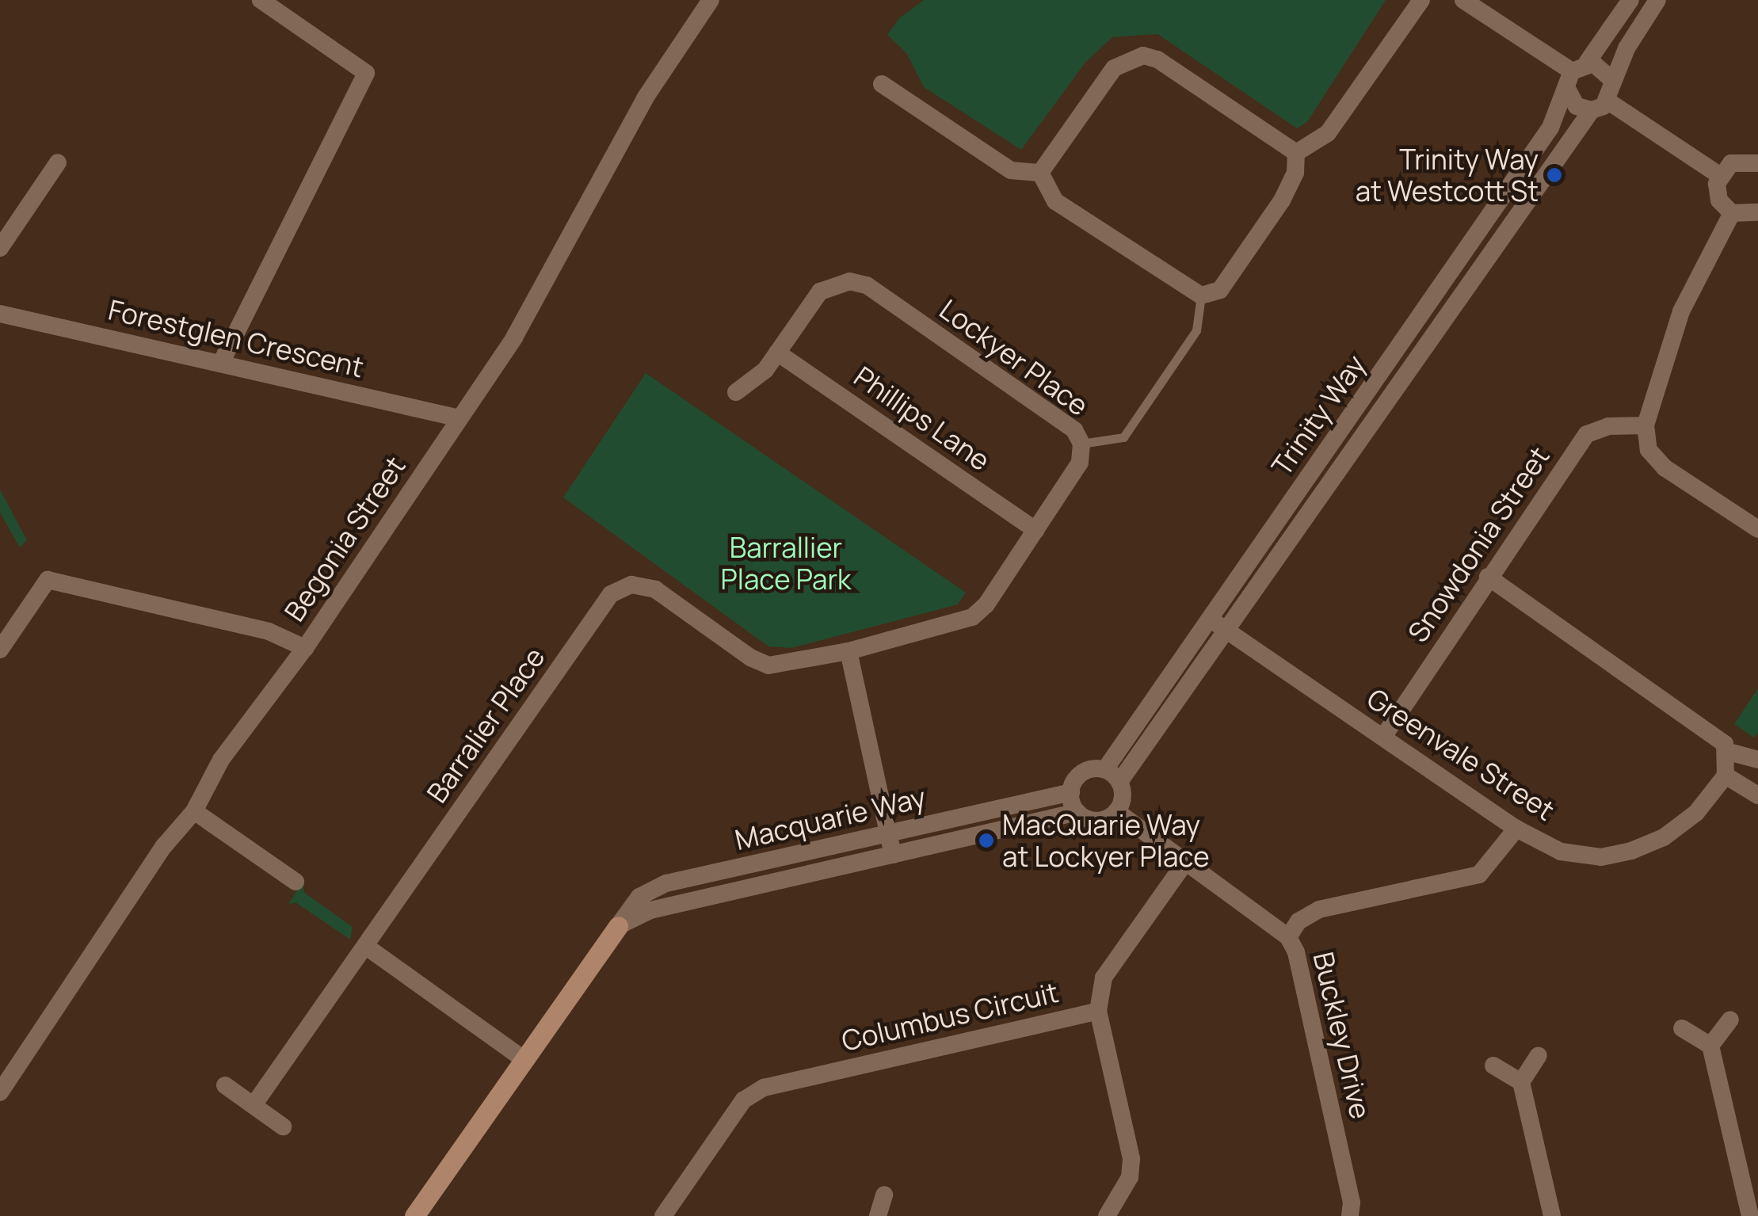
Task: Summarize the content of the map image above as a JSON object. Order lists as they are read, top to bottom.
{
  "streets": {
    "street": [
      "Forestglen Crescent",
      "Lockyer Place",
      "Trinity Way",
      "Phillips Lane",
      "Begonia Street",
      "Snowdonia Street",
      "Barralier Place",
      "Greenvale Street",
      "Macquarie Way",
      "Columbus Circuit",
      "Buckley Drive"
    ]
  },
  "crossings": [
    ["Forestglen Crescent", "Begonia Street"],
    ["Lockyer Place", "Phillips Lane"],
    ["Lockyer Place", "Barralier Place"],
    ["Trinity Way", "Greenvale Street"],
    ["Trinity Way", "Macquarie Way"],
    ["Trinity Way", "Buckley Drive"],
    ["Snowdonia Street", "Greenvale Street"],
    ["Macquarie Way", "Buckley Drive"]
  ],
  "parks": ["Barrallier Place Park"],
  "places": ["Trinity Way at Westcott St", "MacQuarie Way at Lockyer Place"]
}
